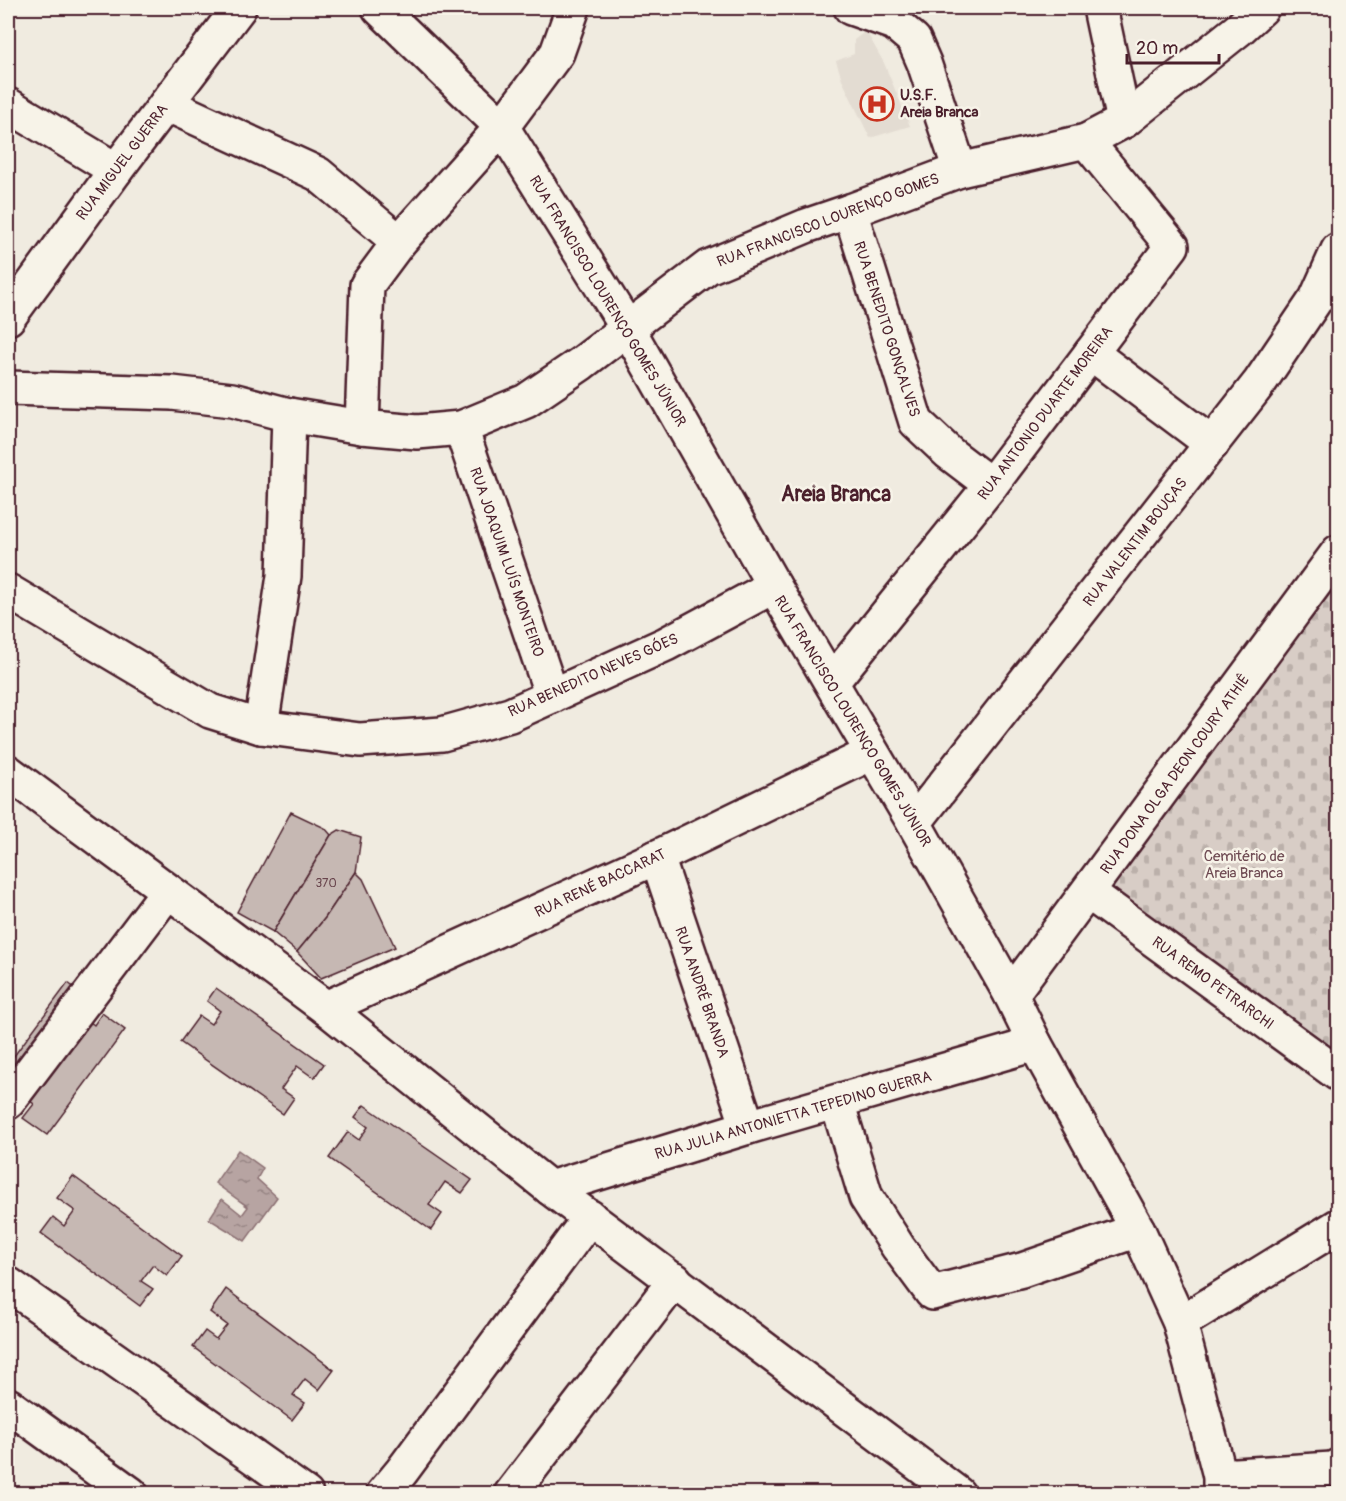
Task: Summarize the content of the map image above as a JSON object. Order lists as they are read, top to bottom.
{
  "streets": {
    "street": [
      "RUA MIGUEL GUERRA",
      "RUA FRANCISCO LOURENÇO GOMES",
      "RUA FRANCISCO LOURENÇO GOMES JÚNIOR",
      "RUA BENEDITO GONÇALVES",
      "RUA ANTONIO DUARTE MOREIRA",
      "RUA VALENTIM BOUÇAS",
      "RUA JOAQUIM LUÍS MONTEIRO",
      "RUA BENEDITO NEVES GÓES",
      "RUA DONA OLGA DEON COURY ATHIÊ",
      "RUA RENÉ BACCARAT",
      "RUA REMO PETRARCHI",
      "RUA ANDRÉ BRANDA",
      "RUA JULIA ANTONIETTA TEPEDINO GUERRA"
    ]
  },
  "crossings": [
    ["RUA FRANCISCO LOURENÇO GOMES", "RUA FRANCISCO LOURENÇO GOMES JÚNIOR"],
    ["RUA FRANCISCO LOURENÇO GOMES", "RUA BENEDITO GONÇALVES"],
    ["RUA FRANCISCO LOURENÇO GOMES", "RUA ANTONIO DUARTE MOREIRA"],
    ["RUA FRANCISCO LOURENÇO GOMES", "RUA JOAQUIM LUÍS MONTEIRO"],
    ["RUA FRANCISCO LOURENÇO GOMES JÚNIOR", "RUA ANTONIO DUARTE MOREIRA"],
    ["RUA FRANCISCO LOURENÇO GOMES JÚNIOR", "RUA VALENTIM BOUÇAS"],
    ["RUA FRANCISCO LOURENÇO GOMES JÚNIOR", "RUA BENEDITO NEVES GÓES"],
    ["RUA FRANCISCO LOURENÇO GOMES JÚNIOR", "RUA DONA OLGA DEON COURY ATHIÊ"],
    ["RUA FRANCISCO LOURENÇO GOMES JÚNIOR", "RUA RENÉ BACCARAT"],
    ["RUA FRANCISCO LOURENÇO GOMES JÚNIOR", "RUA JULIA ANTONIETTA TEPEDINO GUERRA"],
    ["RUA BENEDITO GONÇALVES", "RUA ANTONIO DUARTE MOREIRA"],
    ["RUA JOAQUIM LUÍS MONTEIRO", "RUA BENEDITO NEVES GÓES"],
    ["RUA DONA OLGA DEON COURY ATHIÊ", "RUA REMO PETRARCHI"],
    ["RUA RENÉ BACCARAT", "RUA ANDRÉ BRANDA"],
    ["RUA ANDRÉ BRANDA", "RUA JULIA ANTONIETTA TEPEDINO GUERRA"]
  ],
  "districts": ["Areia Branca"],
  "parks": ["Cemitério de Areia Branca"],
  "places": {
    "hospital": ["U.S.F. Areia Branca"]
  },
  "house_numbers": ["370"],
  "scale_bar": "20 m"
}
